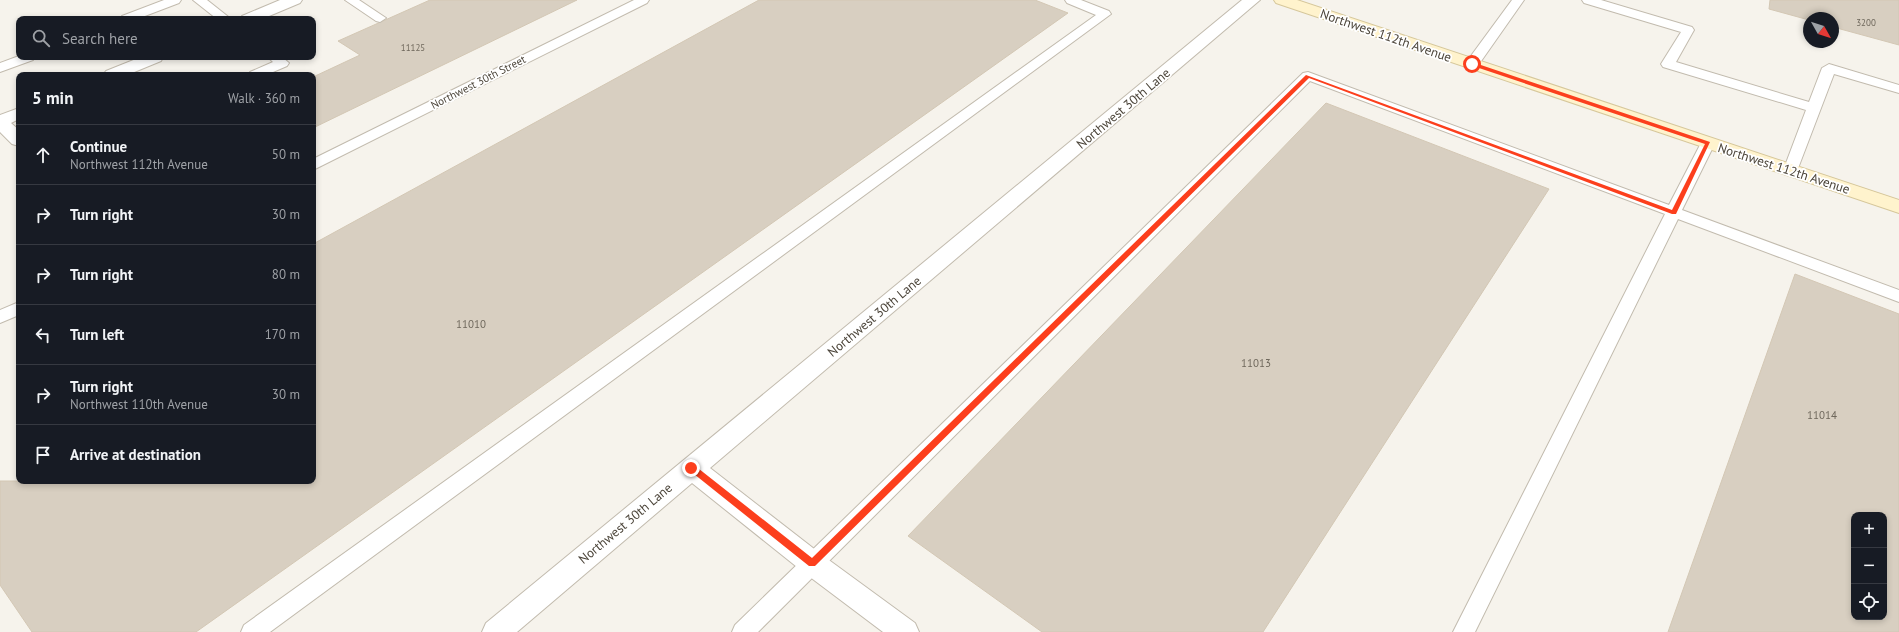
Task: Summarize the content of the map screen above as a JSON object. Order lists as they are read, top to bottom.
{
  "streets": {
    "street": ["Northwest 112th Avenue", "Northwest 30th Lane"],
    "lane": ["Northwest 30th Street"]
  },
  "house_numbers": [
    "3200",
    "11125",
    "11010",
    "11013",
    "11014"
  ],
  "north": "bottom right",
  "page": {
    "search": "Search here",
    "heading": ["5 min", "Walk · 360 m"],
    "list": [
      ["Continue", "Northwest 112th Avenue", "50 m"],
      ["Turn right", "30 m"],
      ["Turn right", "80 m"],
      ["Turn left", "170 m"],
      ["Turn right", "Northwest 110th Avenue", "30 m"],
      "Arrive at destination"
    ],
    "map_buttons": ["+", "−"]
  }
}
